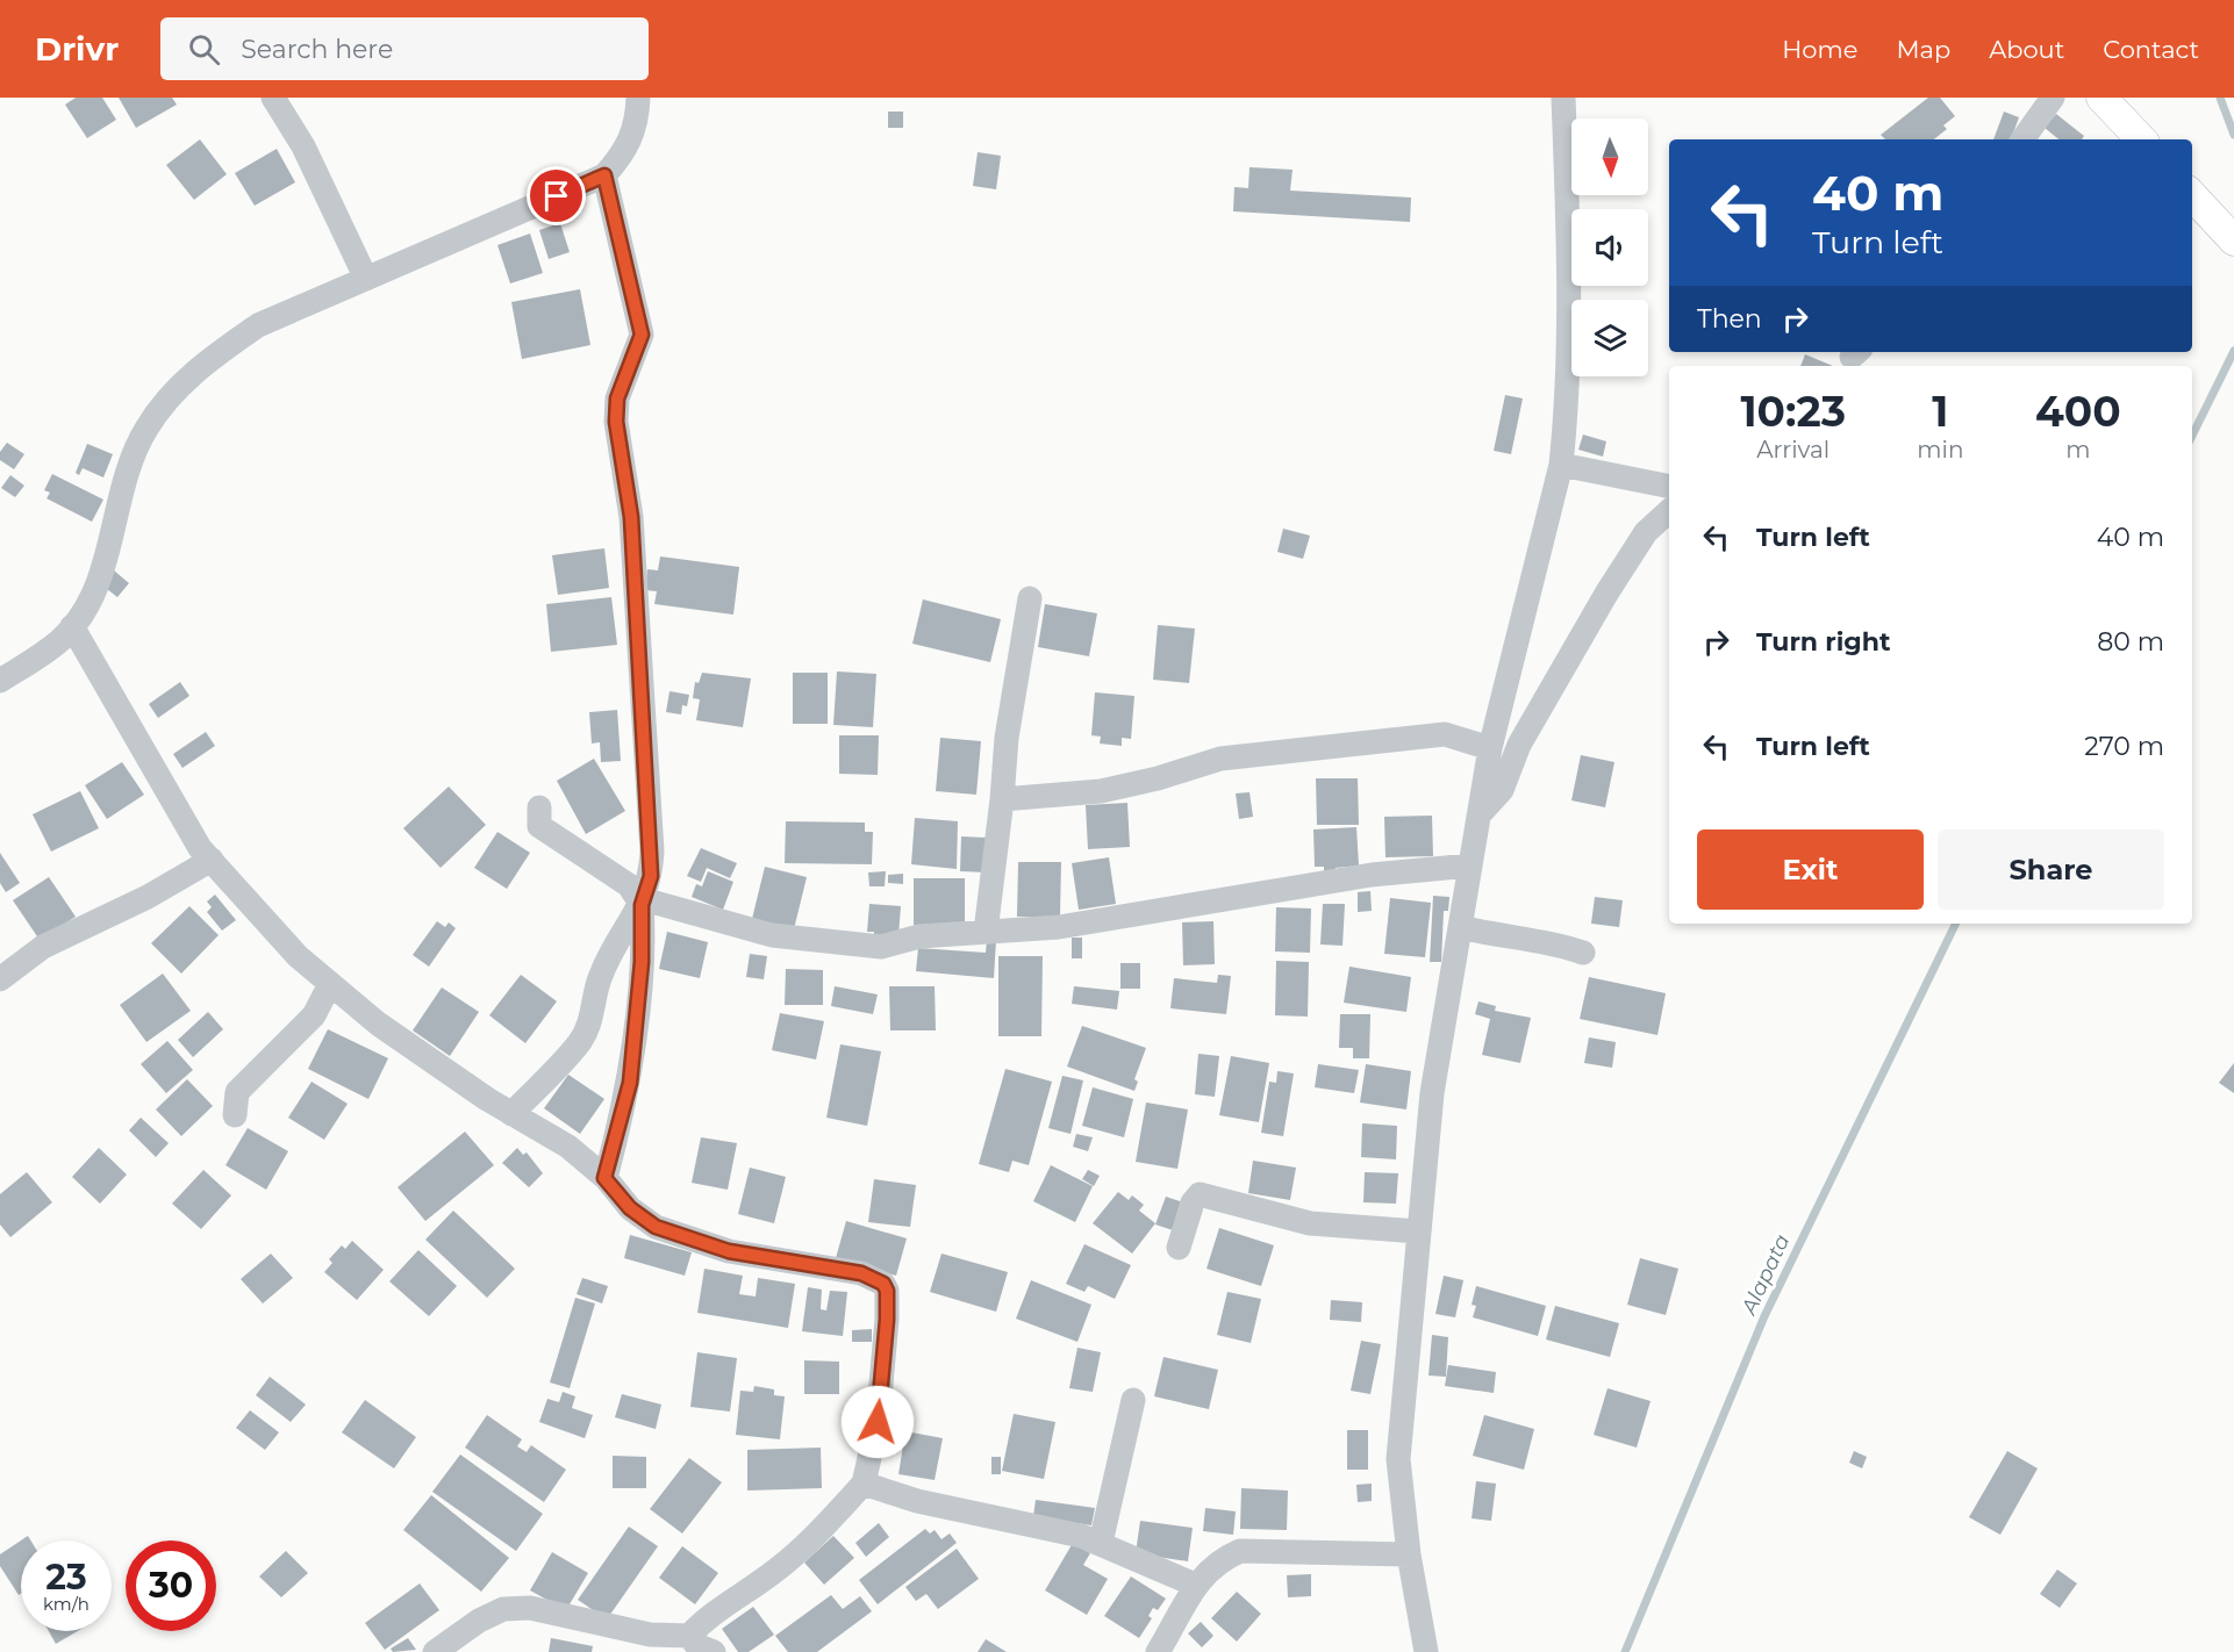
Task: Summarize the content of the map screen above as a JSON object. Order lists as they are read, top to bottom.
{
  "water": ["Alapata"],
  "north": "bottom",
  "page": {
    "header": "Drivr",
    "search": "Search here",
    "nav": [
      "Home",
      "Map",
      "About",
      "Contact"
    ],
    "turn": ["40 m", "Turn left"],
    "then": "Then",
    "eta": [
      "10:23",
      "Arrival",
      "1",
      "min",
      "400",
      "m"
    ],
    "list": [
      {
        "name": "Turn left",
        "value": "40 m"
      },
      {
        "name": "Turn right",
        "value": "80 m"
      },
      {
        "name": "Turn left",
        "value": "270 m"
      }
    ],
    "buttons": ["Exit", "Share"],
    "speed": "23 km/h",
    "limit": "30"
  }
}
